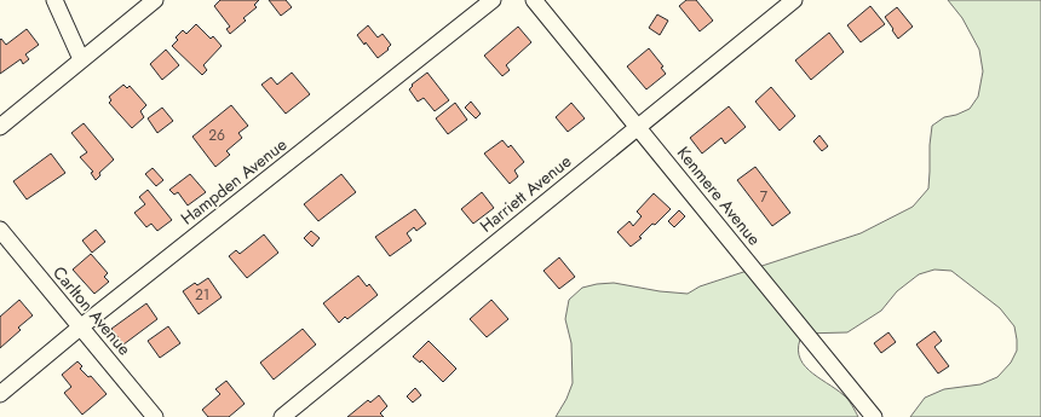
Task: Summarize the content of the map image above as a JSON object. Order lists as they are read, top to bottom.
{
  "streets": {
    "street": [
      "Hampden Avenue",
      "Harriett Avenue",
      "Kenmere Avenue",
      "Carlton Avenue"
    ]
  },
  "crossings": [
    ["Hampden Avenue", "Carlton Avenue"],
    ["Harriett Avenue", "Kenmere Avenue"]
  ],
  "house_numbers": ["26", "7", "21"]
}
